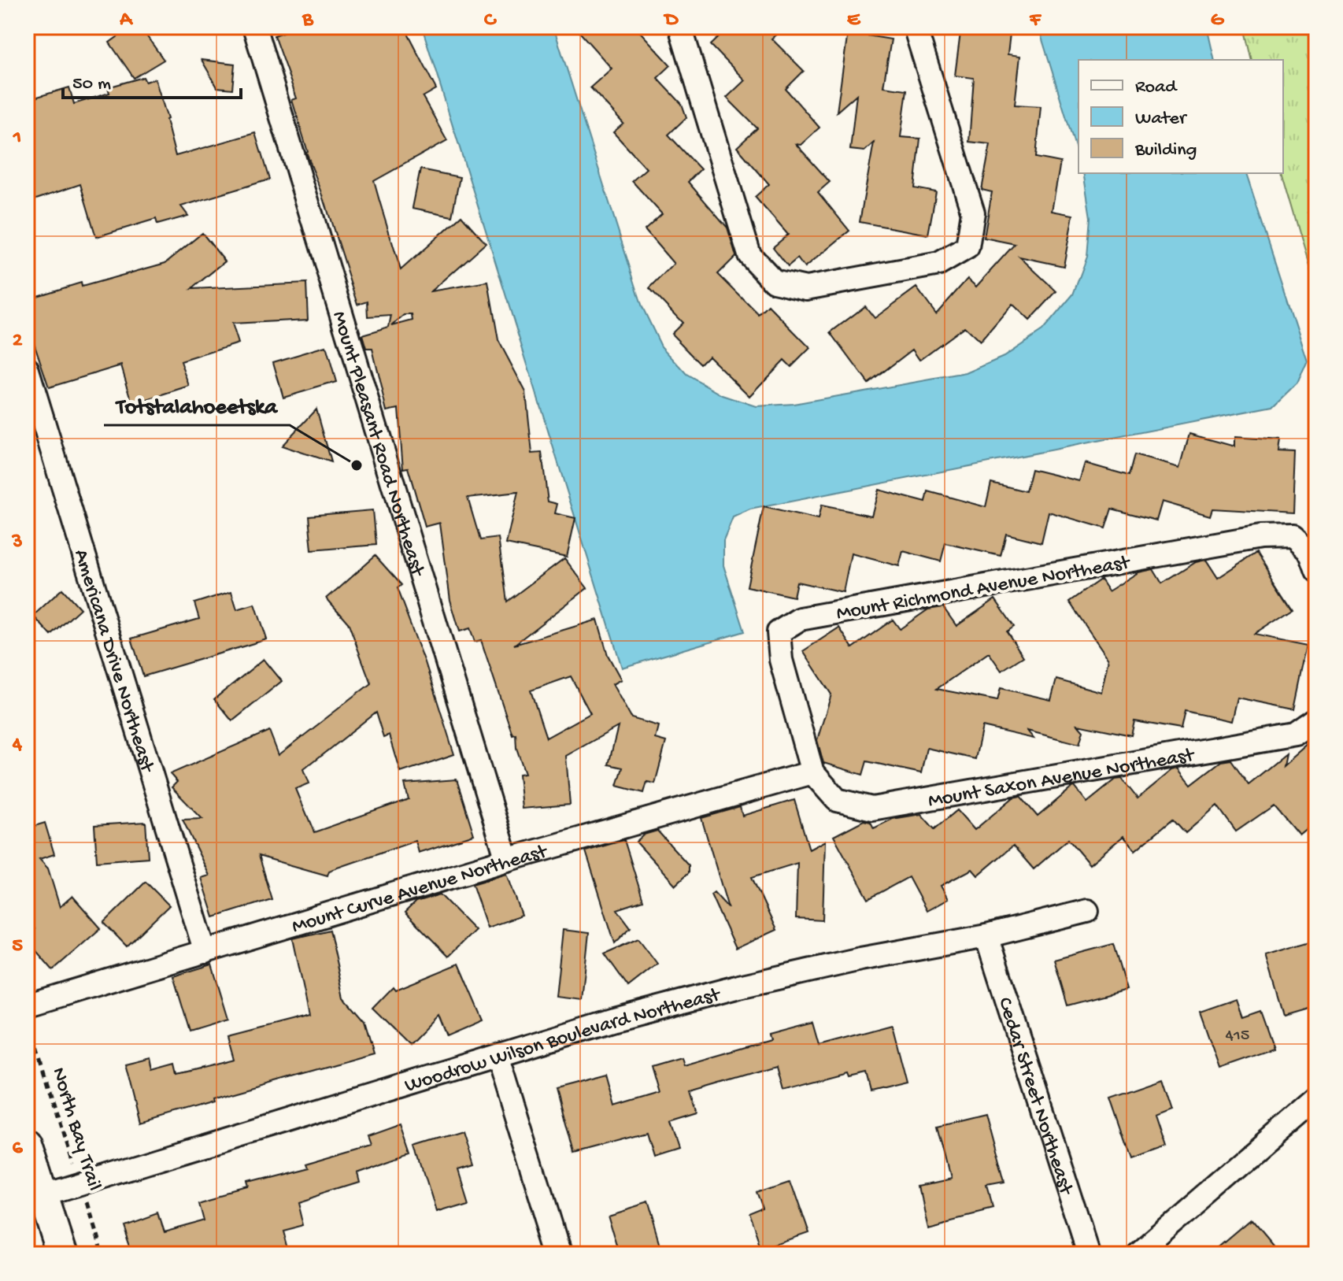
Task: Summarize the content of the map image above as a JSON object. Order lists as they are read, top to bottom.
{
  "streets": {
    "street": [
      "Mount Pleasant Road Northeast",
      "Mount Richmond Avenue Northeast",
      "Americana Drive Northeast",
      "Mount Saxon Avenue Northeast",
      "Mount Curve Avenue Northeast",
      "Woodrow Wilson Boulevard Northeast",
      "Cedar Street Northeast"
    ],
    "path": ["North Bay Trail"]
  },
  "crossings": [
    ["Mount Pleasant Road Northeast", "Mount Curve Avenue Northeast"],
    ["Mount Richmond Avenue Northeast", "Mount Saxon Avenue Northeast"],
    ["Mount Richmond Avenue Northeast", "Mount Curve Avenue Northeast"],
    ["Americana Drive Northeast", "Mount Curve Avenue Northeast"],
    ["Mount Saxon Avenue Northeast", "Mount Curve Avenue Northeast"],
    ["Mount Curve Avenue Northeast", "North Bay Trail"],
    ["Woodrow Wilson Boulevard Northeast", "Cedar Street Northeast"],
    ["Woodrow Wilson Boulevard Northeast", "North Bay Trail"]
  ],
  "places": ["Totstalahoeetska"],
  "house_numbers": ["415"],
  "legend": ["Road", "Water", "Building"],
  "scale_bar": "50 m",
  "grid": {
    "columns": [
      "A",
      "B",
      "C",
      "D",
      "E",
      "F",
      "G"
    ],
    "rows": [
      "1",
      "2",
      "3",
      "4",
      "5",
      "6"
    ]
  }
}
